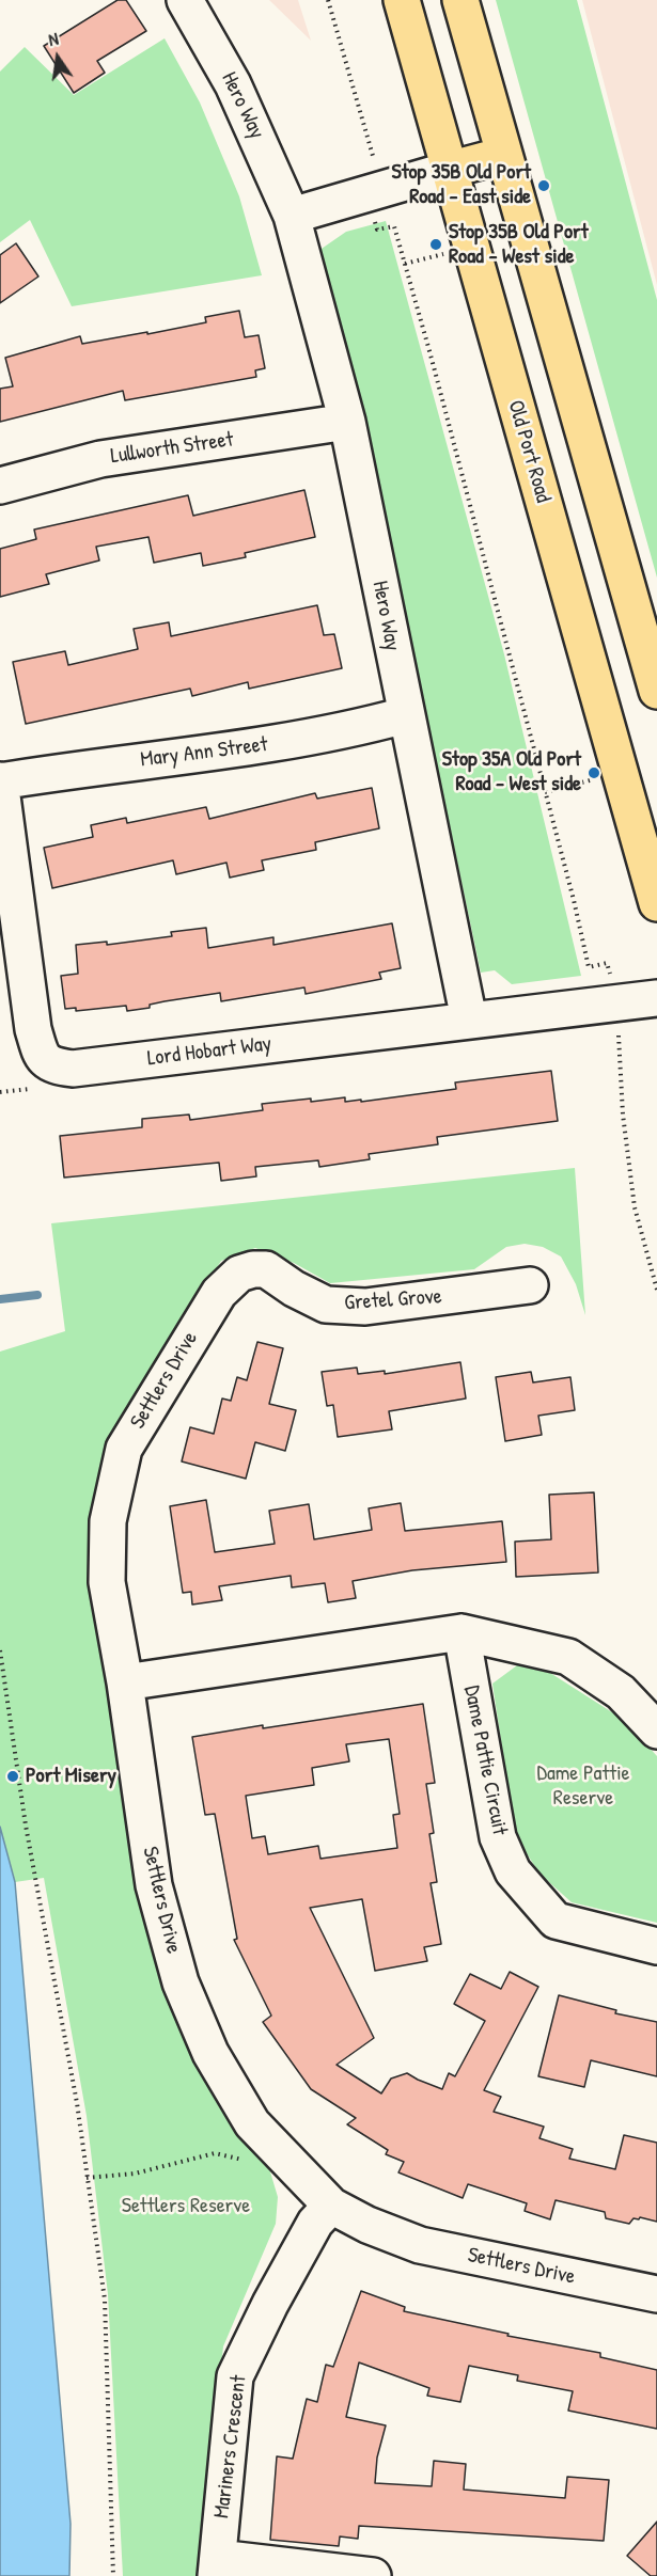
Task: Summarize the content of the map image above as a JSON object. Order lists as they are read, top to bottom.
{
  "streets": {
    "main road": ["Old Port Road"],
    "street": [
      "Hero Way",
      "Lullworth Street",
      "Mary Ann Street",
      "Lord Hobart Way",
      "Gretel Grove",
      "Settlers Drive",
      "Dame Pattie Circuit",
      "Mariners Crescent"
    ]
  },
  "crossings": [
    ["Hero Way", "Lullworth Street"],
    ["Hero Way", "Mary Ann Street"],
    ["Hero Way", "Lord Hobart Way"],
    ["Mary Ann Street", "Lord Hobart Way"],
    ["Gretel Grove", "Settlers Drive"],
    ["Settlers Drive", "Mariners Crescent"]
  ],
  "parks": ["Dame Pattie Reserve", "Settlers Reserve"],
  "places": [
    "Stop 35B Old Port Road - East side",
    "Stop 35B Old Port Road - West side",
    "Stop 35A Old Port Road - West side",
    "Port Misery"
  ],
  "north": "top"
}
